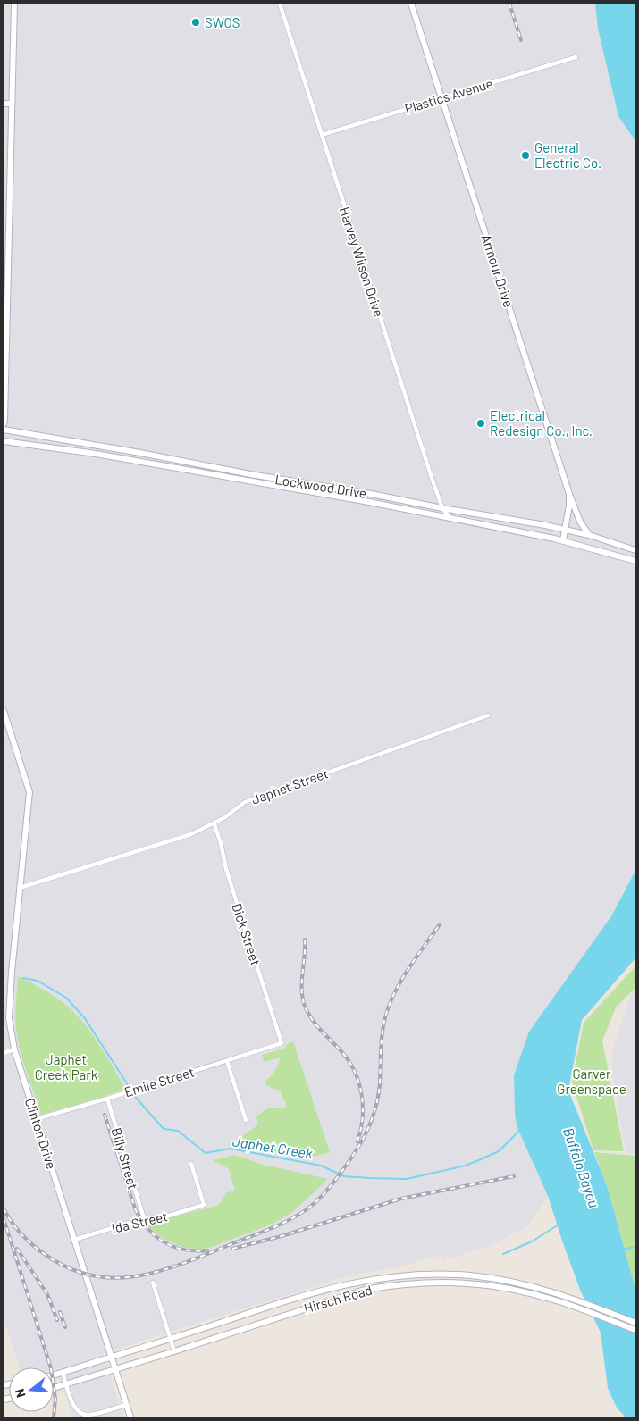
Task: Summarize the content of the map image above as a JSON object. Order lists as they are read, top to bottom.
{
  "streets": {
    "main road": [
      "Armour Drive",
      "Lockwood Drive",
      "Clinton Drive",
      "Hirsch Road"
    ],
    "street": [
      "Plastics Avenue",
      "Harvey Wilson Drive",
      "Japhet Street",
      "Dick Street",
      "Emile Street",
      "Billy Street",
      "Ida Street"
    ]
  },
  "crossings": [
    ["Plastics Avenue", "Harvey Wilson Drive"],
    ["Plastics Avenue", "Armour Drive"],
    ["Harvey Wilson Drive", "Lockwood Drive"],
    ["Armour Drive", "Lockwood Drive"],
    ["Japhet Street", "Dick Street"],
    ["Japhet Street", "Clinton Drive"],
    ["Dick Street", "Emile Street"],
    ["Emile Street", "Clinton Drive"],
    ["Emile Street", "Billy Street"],
    ["Clinton Drive", "Ida Street"],
    ["Clinton Drive", "Hirsch Road"],
    ["Billy Street", "Ida Street"]
  ],
  "water": ["Japhet Creek", "Buffalo Bayou"],
  "parks": ["Japhet Creek Park", "Garver Greenspace"],
  "places": ["SWOS", "General Electric Co.", "Electrical Redesign Co., Inc."],
  "north": "left"
}
